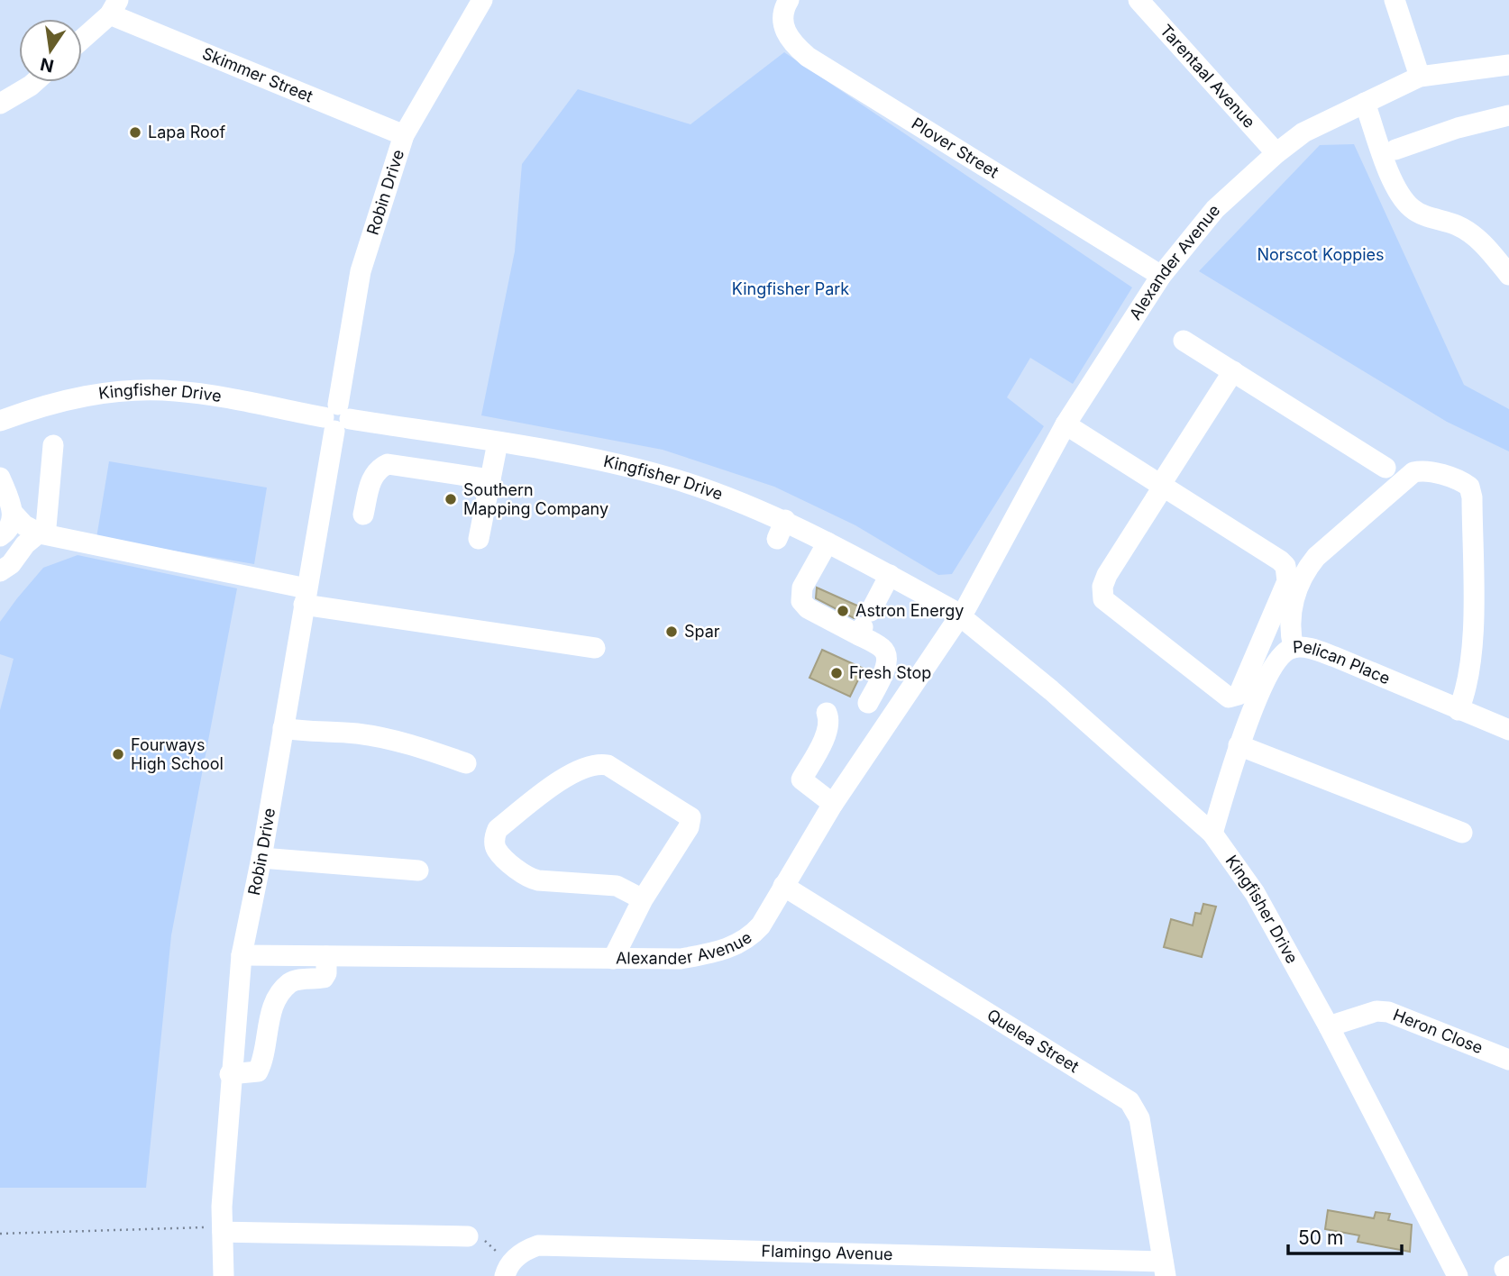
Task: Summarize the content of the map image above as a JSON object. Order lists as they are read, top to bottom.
{
  "streets": {
    "street": [
      "Skimmer Street",
      "Tarentaal Avenue",
      "Plover Street",
      "Robin Drive",
      "Alexander Avenue",
      "Kingfisher Drive",
      "Pelican Place",
      "Heron Close",
      "Quelea Street",
      "Flamingo Avenue"
    ]
  },
  "crossings": [
    ["Skimmer Street", "Robin Drive"],
    ["Tarentaal Avenue", "Alexander Avenue"],
    ["Plover Street", "Alexander Avenue"],
    ["Robin Drive", "Alexander Avenue"],
    ["Robin Drive", "Kingfisher Drive"],
    ["Alexander Avenue", "Kingfisher Drive"],
    ["Alexander Avenue", "Quelea Street"],
    ["Kingfisher Drive", "Pelican Place"],
    ["Kingfisher Drive", "Heron Close"],
    ["Quelea Street", "Flamingo Avenue"]
  ],
  "parks": ["Norscot Koppies", "Kingfisher Park"],
  "places": [
    "Lapa Roof",
    "Southern Mapping Company",
    "Astron Energy",
    "Spar",
    "Fresh Stop",
    "Fourways High School"
  ],
  "scale_bar": "50 m",
  "north": "bottom"
}
